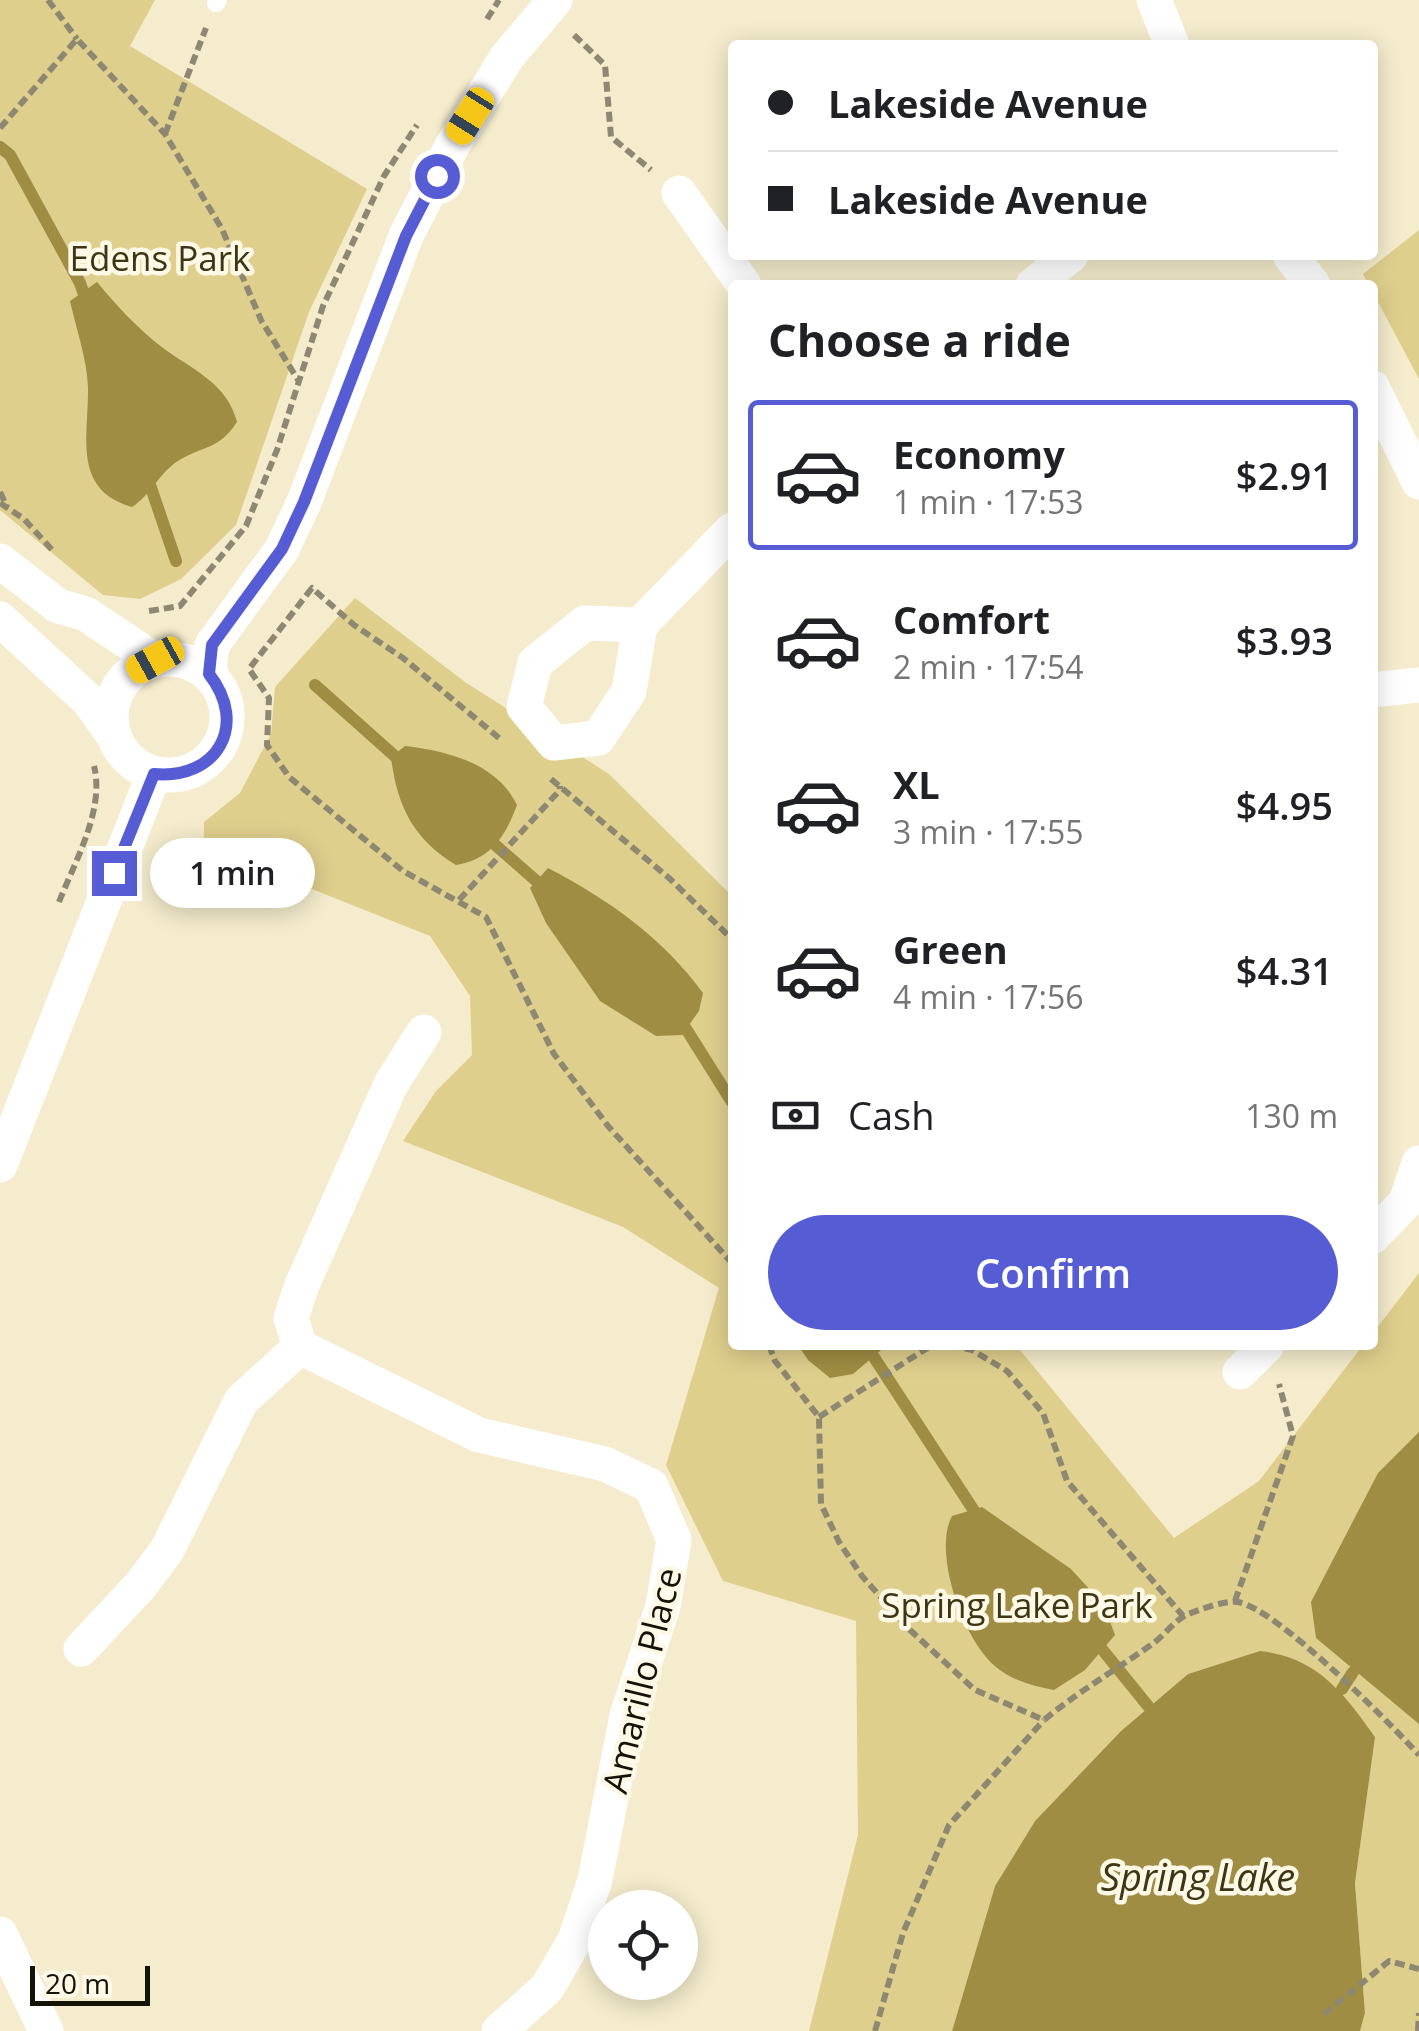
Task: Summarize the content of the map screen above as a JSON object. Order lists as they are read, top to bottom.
{
  "streets": {
    "street": ["Amarillo Place"]
  },
  "water": ["Spring Lake"],
  "parks": ["Edens Park", "Spring Lake Park"],
  "scale_bar": "20 m",
  "page": {
    "banner": ["Lakeside Avenue", "Lakeside Avenue"],
    "heading": "Choose a ride",
    "list": [
      {
        "name": "Economy",
        "note": "1 min · 17:53",
        "value": "$2.91"
      },
      {
        "name": "Comfort",
        "note": "2 min · 17:54",
        "value": "$3.93"
      },
      {
        "name": "XL",
        "note": "3 min · 17:55",
        "value": "$4.95"
      },
      {
        "name": "Green",
        "note": "4 min · 17:56",
        "value": "$4.31"
      }
    ],
    "bubble": "1 min",
    "pay": ["Cash", "130 m"],
    "buttons": "Confirm",
    "scale": "20 m"
  }
}
